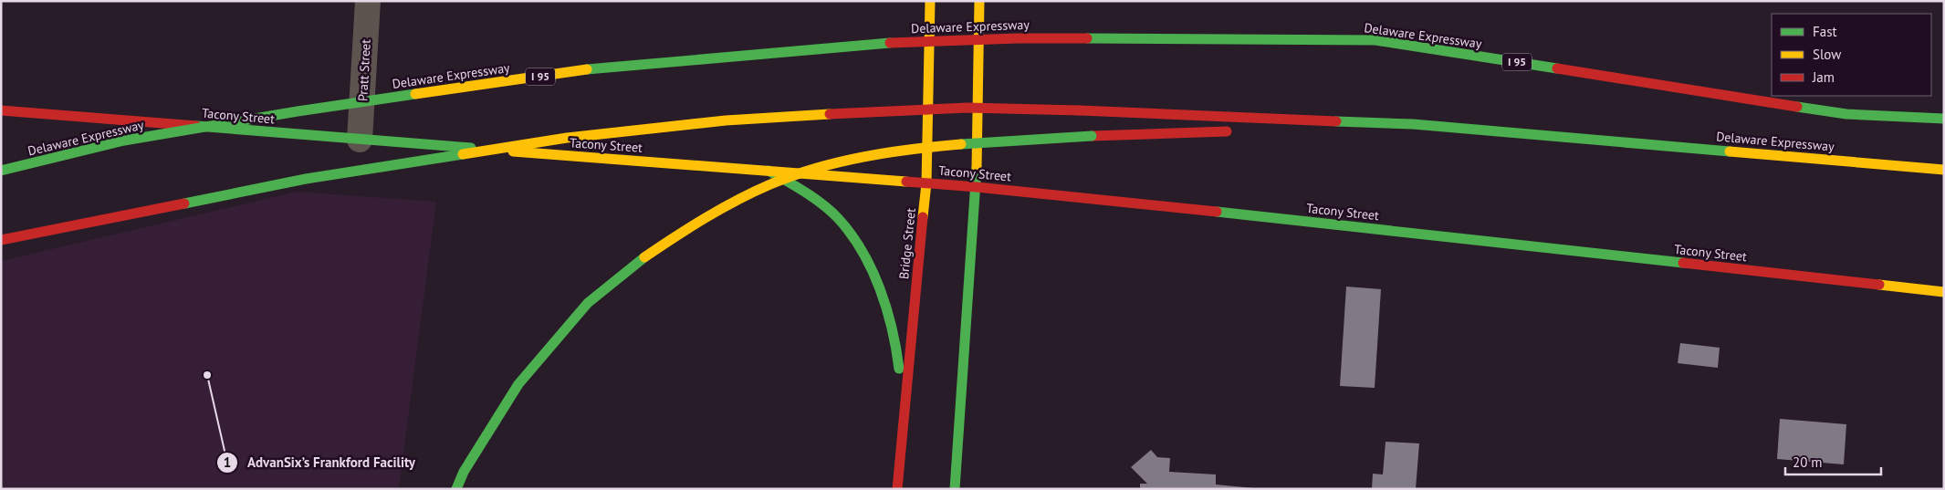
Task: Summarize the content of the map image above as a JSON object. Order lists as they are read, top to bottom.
{
  "streets": {
    "main road": [
      "Delaware Expressway",
      "I 95",
      "Tacony Street",
      "Bridge Street"
    ],
    "street": ["Pratt Street"]
  },
  "crossings": [
    ["Pratt Street", "Tacony Street"],
    ["Tacony Street", "Bridge Street"]
  ],
  "places": ["AdvanSix’s Frankford Facility"],
  "legend": ["Fast", "Slow", "Jam"],
  "scale_bar": "20 m"
}
